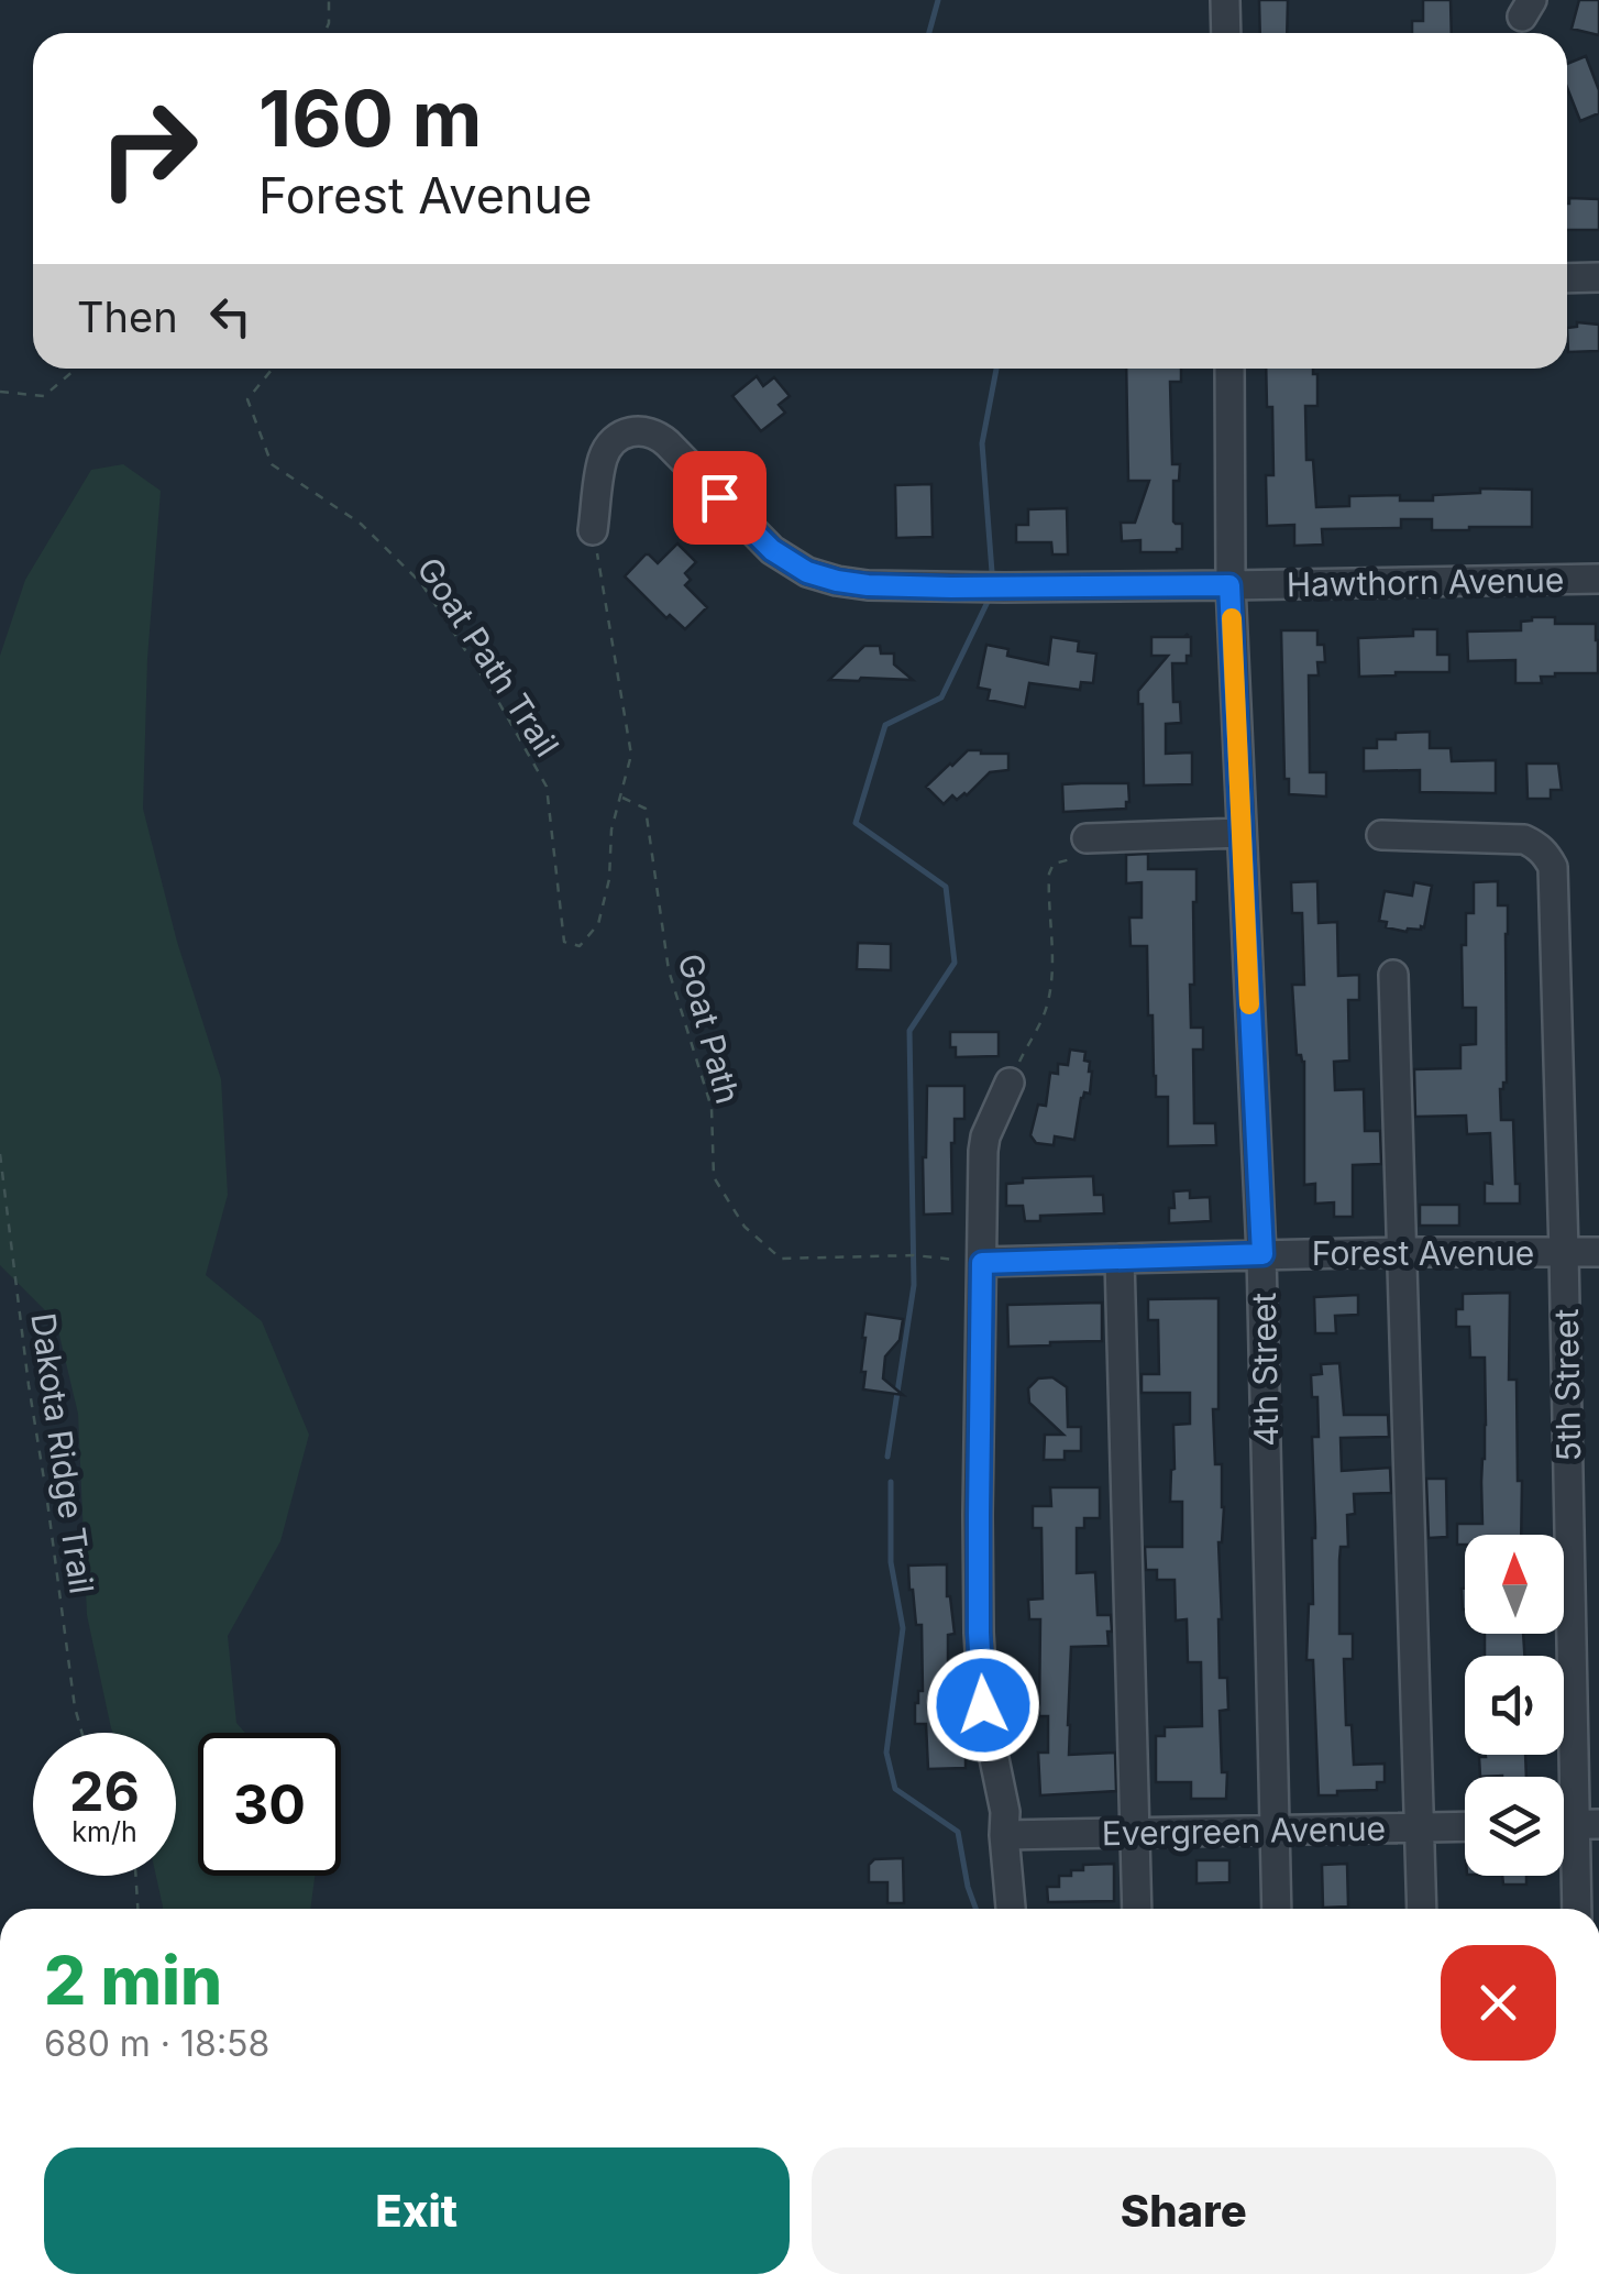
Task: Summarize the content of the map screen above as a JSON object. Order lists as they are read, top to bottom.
{
  "streets": {
    "street": [
      "Hawthorn Avenue",
      "Forest Avenue",
      "4th Street",
      "5th Street",
      "Evergreen Avenue"
    ],
    "path": ["Goat Path Trail", "Goat Path", "Dakota Ridge Trail"]
  },
  "crossings": [
    ["Hawthorn Avenue", "Goat Path Trail"],
    ["Hawthorn Avenue", "4th Street"],
    ["Goat Path Trail", "Goat Path"],
    ["Goat Path", "Forest Avenue"],
    ["Forest Avenue", "4th Street"],
    ["Forest Avenue", "5th Street"],
    ["4th Street", "Evergreen Avenue"]
  ],
  "north": "top",
  "page": {
    "turn": ["160 m", "Forest Avenue"],
    "then": "Then",
    "speed": "26 km/h",
    "limit": "30",
    "heading": ["2 min", "680 m · 18:58"],
    "buttons": ["Exit", "Share"]
  }
}
